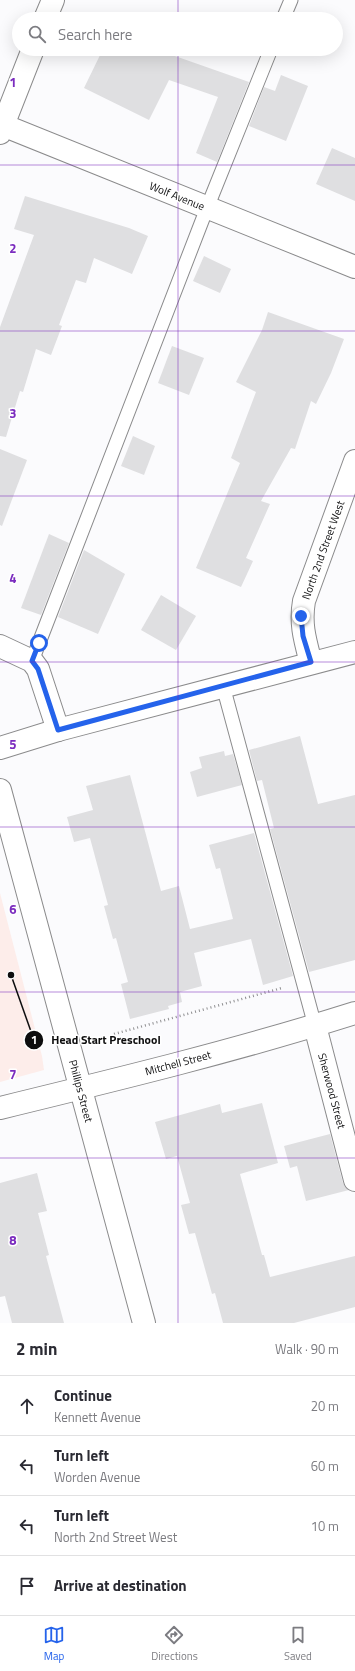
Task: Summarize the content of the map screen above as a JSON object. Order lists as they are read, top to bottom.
{
  "streets": {
    "street": [
      "Wolf Avenue",
      "North 2nd Street West",
      "Mitchell Street",
      "Phillips Street",
      "Sherwood Street"
    ]
  },
  "crossings": [
    ["Mitchell Street", "Phillips Street"],
    ["Mitchell Street", "Sherwood Street"]
  ],
  "places": ["Head Start Preschool"],
  "page": {
    "search": "Search here",
    "heading": ["2 min", "Walk · 90 m"],
    "list": [
      ["Continue", "Kennett Avenue", "20 m"],
      ["Turn left", "Worden Avenue", "60 m"],
      ["Turn left", "North 2nd Street West", "10 m"],
      "Arrive at destination"
    ],
    "nav": ["Map", "Directions", "Saved"]
  },
  "grid": {
    "rows": [
      "1",
      "2",
      "3",
      "4",
      "5",
      "6",
      "7",
      "8"
    ]
  }
}
